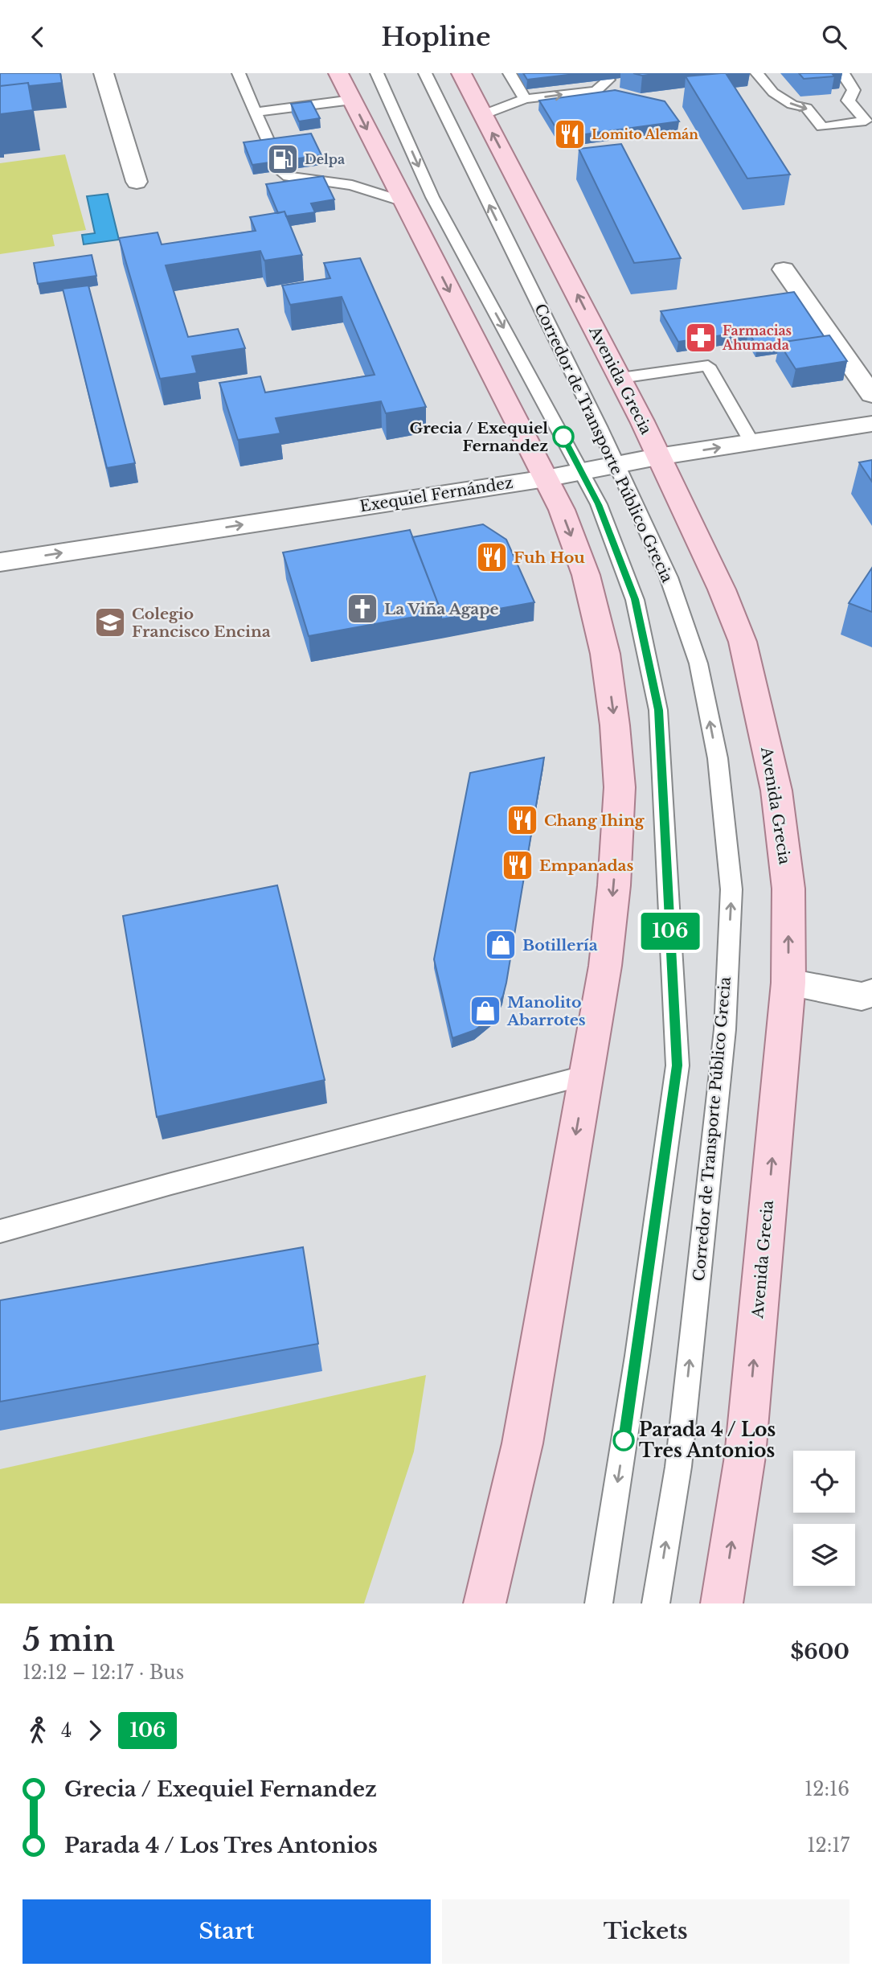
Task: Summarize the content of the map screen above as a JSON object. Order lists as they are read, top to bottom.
{
  "streets": {
    "main road": ["Avenida Grecia"],
    "street": ["Exequiel Fernández"],
    "lane": ["Corredor de Transporte Público Grecia"]
  },
  "crossings": [
    ["Avenida Grecia", "Exequiel Fernández"],
    ["Corredor de Transporte Público Grecia", "Exequiel Fernández"]
  ],
  "one_way": ["Exequiel Fernández"],
  "places": {
    "restaurant": [
      "Lomito Alemán",
      "Fuh Hou",
      "Chang Ihing",
      "Empanadas"
    ],
    "fuel station": ["Delpa"],
    "pharmacy": ["Farmacias Ahumada"],
    "other": ["Grecia / Exequiel Fernandez", "Parada 4 / Los Tres Antonios"],
    "church": ["La Viña Agape"],
    "school or university": ["Colegio Francisco Encina"],
    "shop": ["Botillería", "Manolito Abarrotes"]
  },
  "lines": ["bus line 106"],
  "page": {
    "header": "Hopline",
    "on_map": "106",
    "heading": ["5 min", "12:12 – 12:17 · Bus", "$600"],
    "legs": ["4", "106"],
    "list": [
      {
        "name": "Grecia / Exequiel Fernandez",
        "value": "12:16"
      },
      {
        "name": "Parada 4 / Los Tres Antonios",
        "value": "12:17"
      }
    ],
    "buttons": ["Start", "Tickets"]
  }
}
